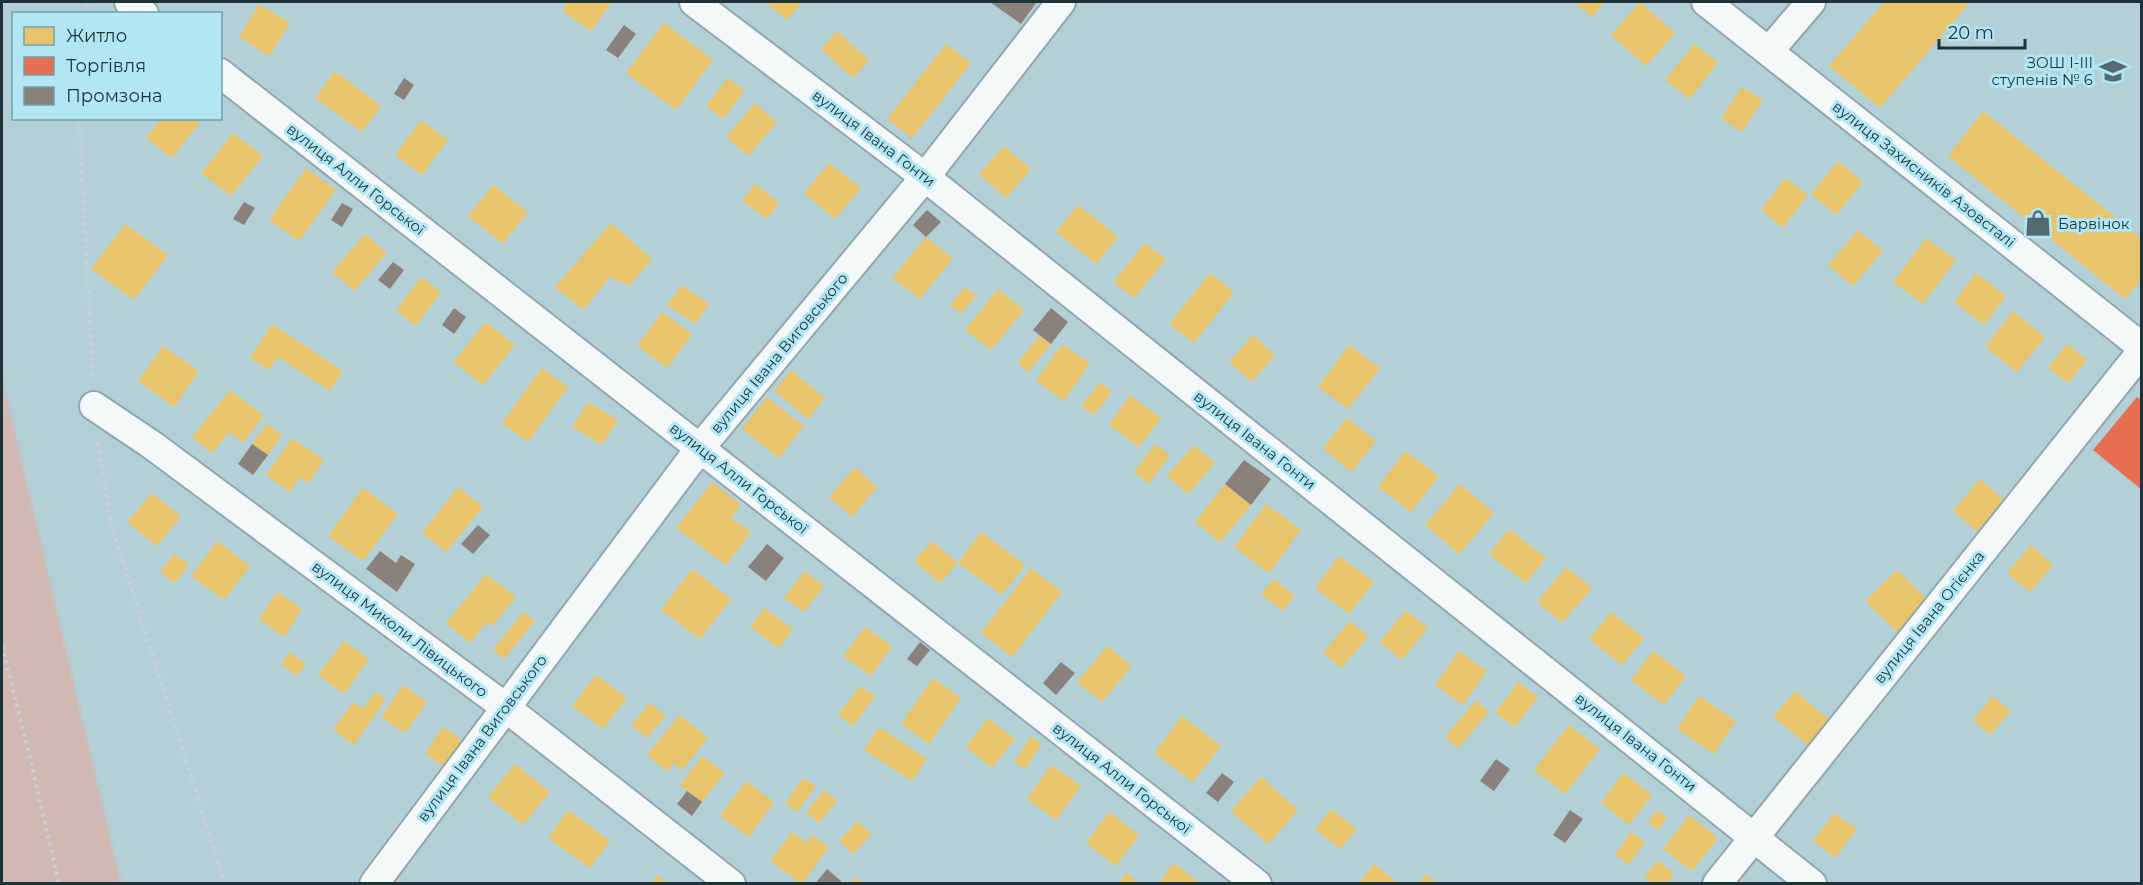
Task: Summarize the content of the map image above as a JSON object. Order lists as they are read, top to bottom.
{
  "streets": {
    "street": [
      "вулиця Івана Гонти",
      "вулиця Захисників Азовсталі",
      "вулиця Алли Горської",
      "вулиця Івана Виговського",
      "вулиця Івана Огієнка",
      "вулиця Миколи Лівицького"
    ]
  },
  "crossings": [
    ["вулиця Івана Гонти", "вулиця Івана Виговського"],
    ["вулиця Івана Гонти", "вулиця Івана Огієнка"],
    ["вулиця Захисників Азовсталі", "вулиця Івана Огієнка"],
    ["вулиця Алли Горської", "вулиця Івана Виговського"],
    ["вулиця Івана Виговського", "вулиця Миколи Лівицького"]
  ],
  "places": {
    "school or university": ["ЗОШ I-III ступенів № 6"],
    "shop": ["Барвінок"]
  },
  "legend": ["Житло", "Торгівля", "Промзона"],
  "scale_bar": "20 m"
}
